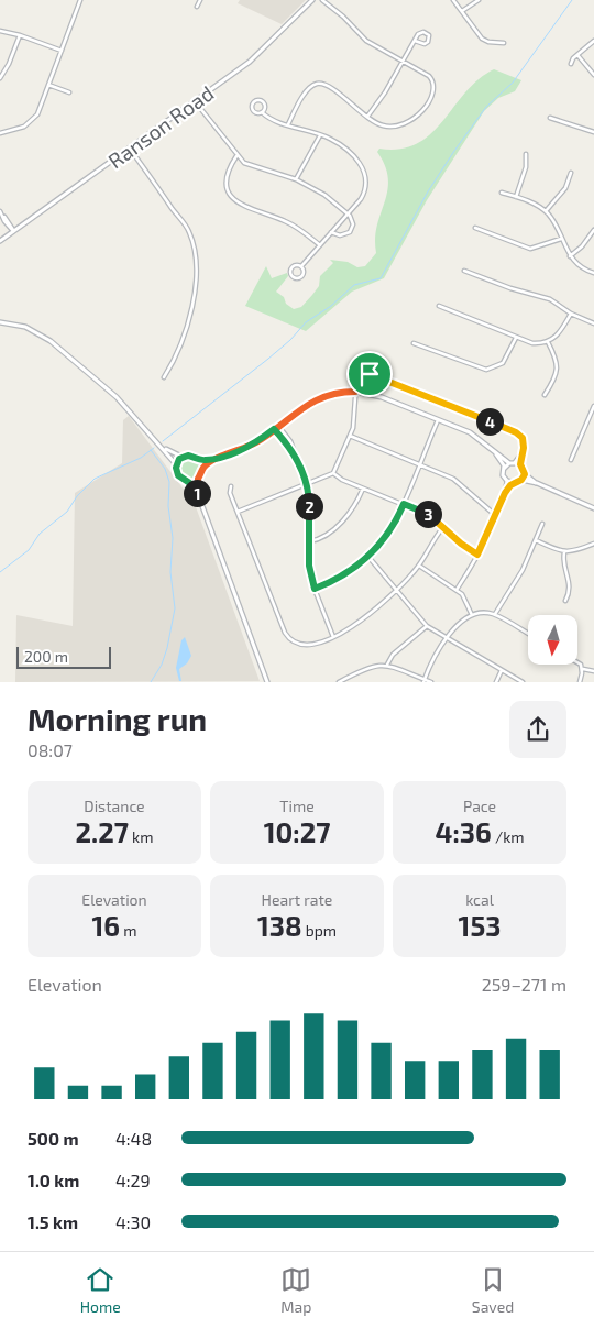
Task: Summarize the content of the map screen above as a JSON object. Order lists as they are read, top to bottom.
{
  "streets": {
    "street": ["Ranson Road"]
  },
  "scale_bar": "200 m",
  "north": "bottom",
  "page": {
    "pins": [
      "4",
      "1",
      "2",
      "3"
    ],
    "scale": "200 m",
    "heading": ["Morning run", "08:07"],
    "stats": [
      ["Distance", "2.27 km"],
      ["Time", "10:27"],
      ["Pace", "4:36 /km"],
      ["Elevation", "16 m"],
      ["Heart rate", "138 bpm"],
      ["kcal", "153"]
    ],
    "chart": ["Elevation", "259–271 m"],
    "list": [
      {
        "name": "500 m",
        "note": "4:48"
      },
      {
        "name": "1.0 km",
        "note": "4:29"
      },
      {
        "name": "1.5 km",
        "note": "4:30"
      }
    ],
    "tabs": ["Home", "Map", "Saved"]
  }
}
